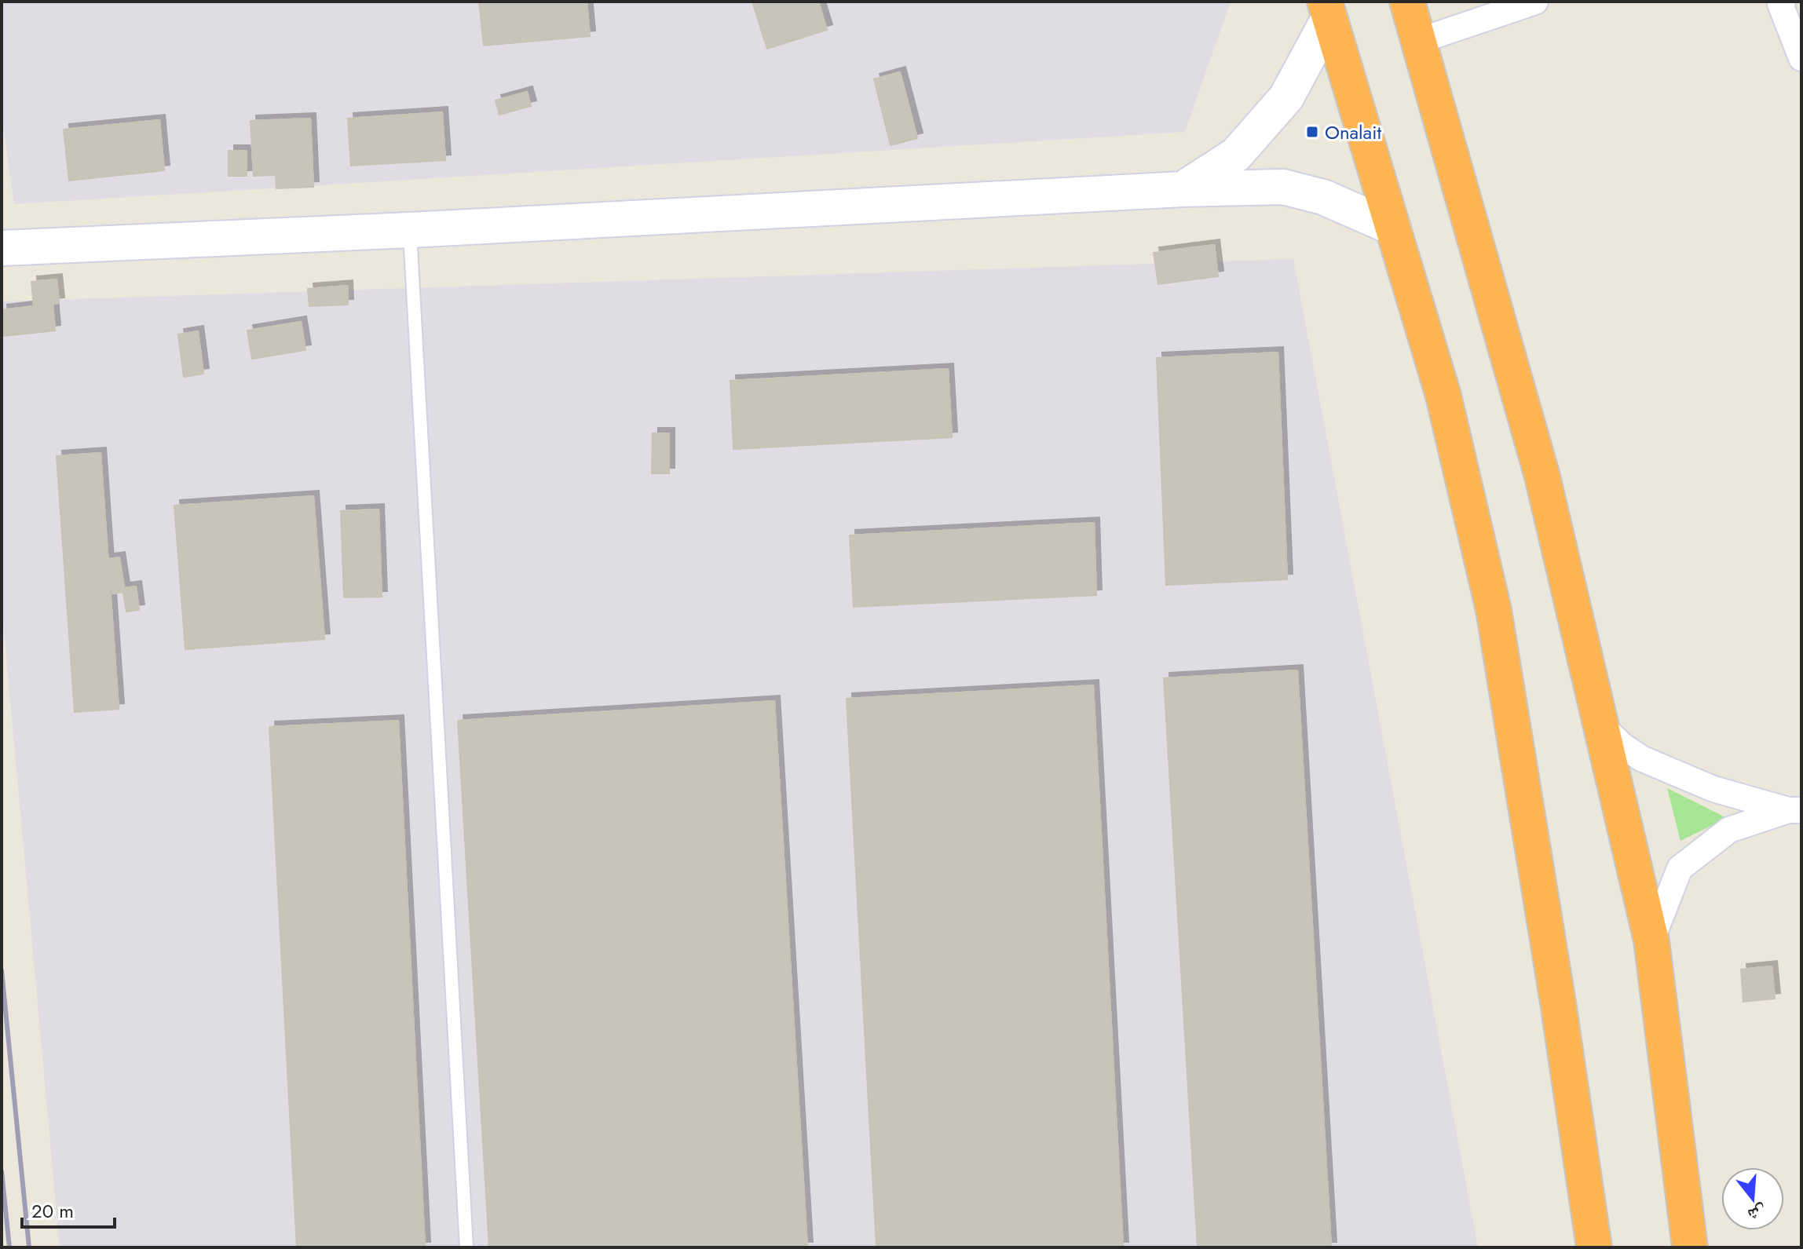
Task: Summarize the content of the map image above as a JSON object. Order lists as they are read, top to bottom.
{
  "places": {
    "transit": ["Onalait"]
  },
  "scale_bar": "20 m",
  "north": "bottom"
}
